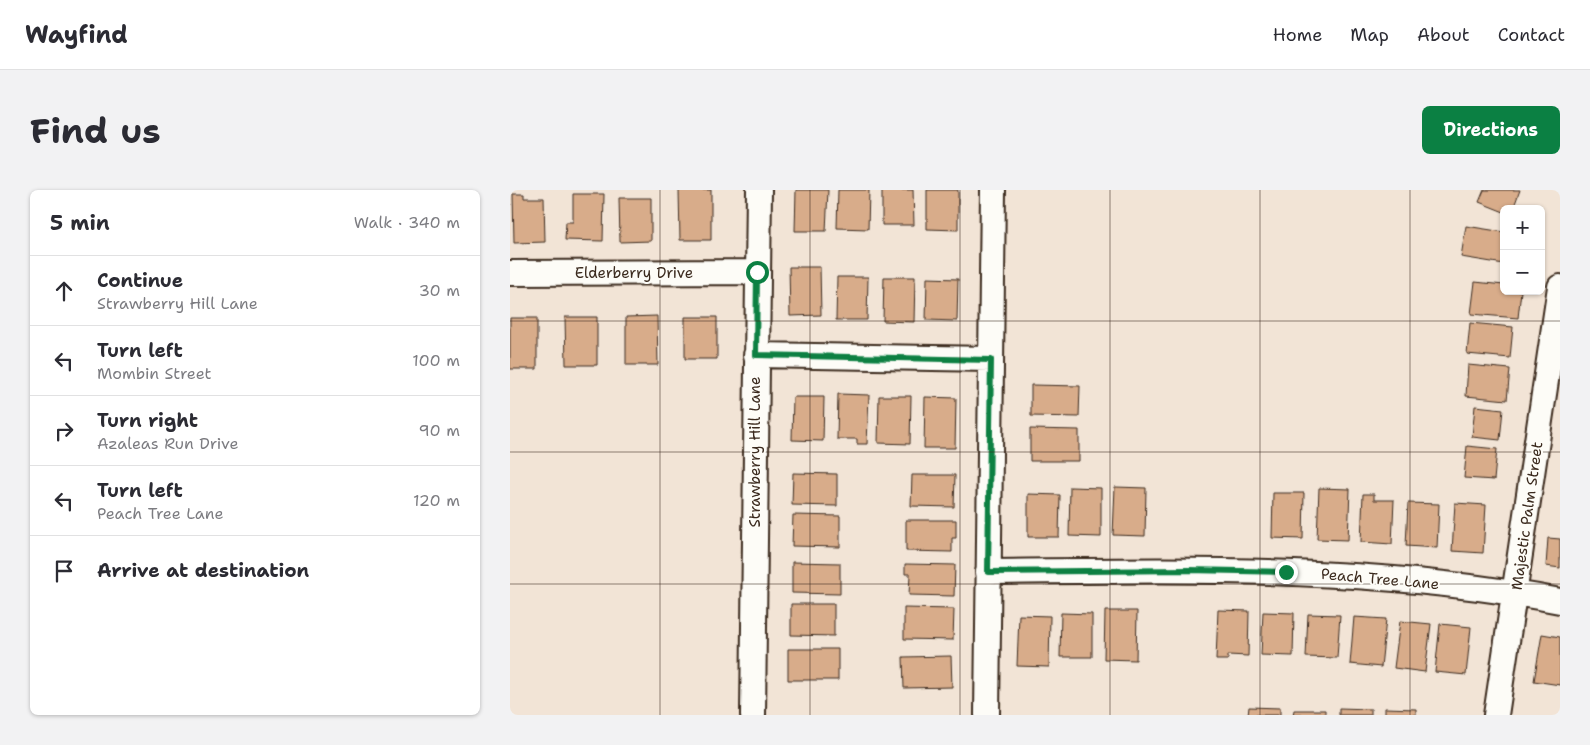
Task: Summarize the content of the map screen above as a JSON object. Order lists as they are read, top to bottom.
{
  "streets": {
    "street": [
      "Elderberry Drive",
      "Strawberry Hill Lane",
      "Majestic Palm Street",
      "Peach Tree Lane"
    ]
  },
  "crossings": [
    ["Elderberry Drive", "Strawberry Hill Lane"],
    ["Majestic Palm Street", "Peach Tree Lane"]
  ],
  "page": {
    "header": "Wayfind",
    "nav": [
      "Home",
      "Map",
      "About",
      "Contact"
    ],
    "buttons": "Directions",
    "title": "Find us",
    "heading": ["5 min", "Walk · 340 m"],
    "map_buttons": ["+", "−"],
    "list": [
      ["Continue", "Strawberry Hill Lane", "30 m"],
      ["Turn left", "Mombin Street", "100 m"],
      ["Turn right", "Azaleas Run Drive", "90 m"],
      ["Turn left", "Peach Tree Lane", "120 m"],
      "Arrive at destination"
    ]
  }
}
